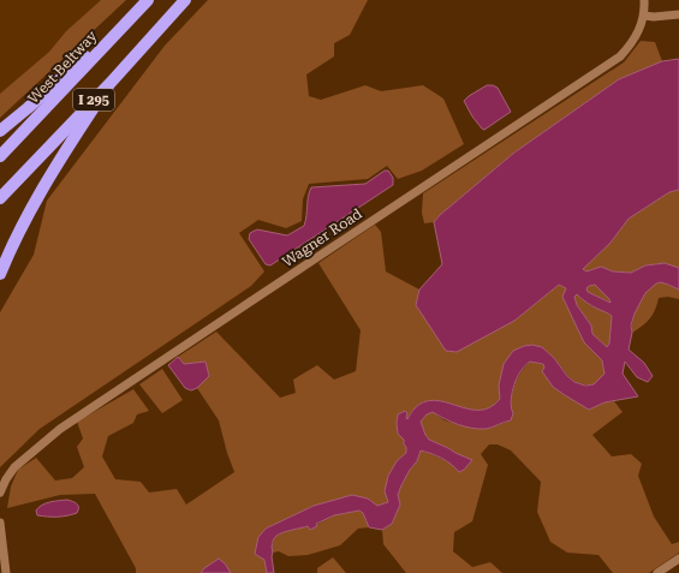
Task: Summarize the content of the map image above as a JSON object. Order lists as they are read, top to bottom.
{
  "streets": {
    "highway": ["West Beltway", "I 295"],
    "street": ["Wagner Road"]
  }
}
